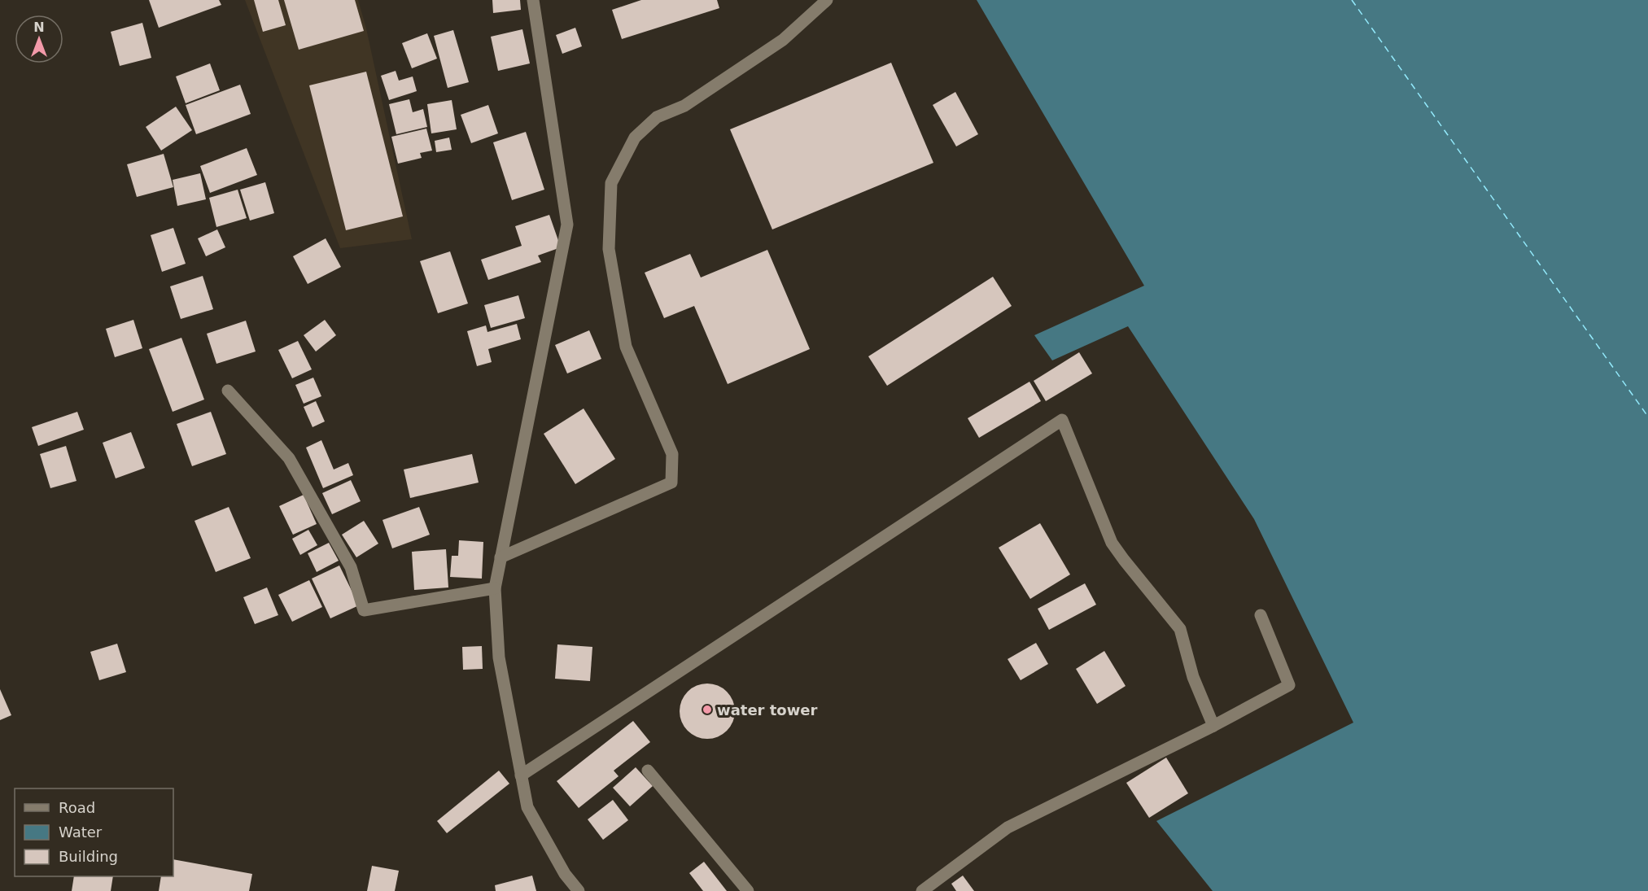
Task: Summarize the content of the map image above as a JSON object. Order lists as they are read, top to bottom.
{
  "places": ["water tower"],
  "legend": ["Road", "Water", "Building"],
  "north": "top"
}
